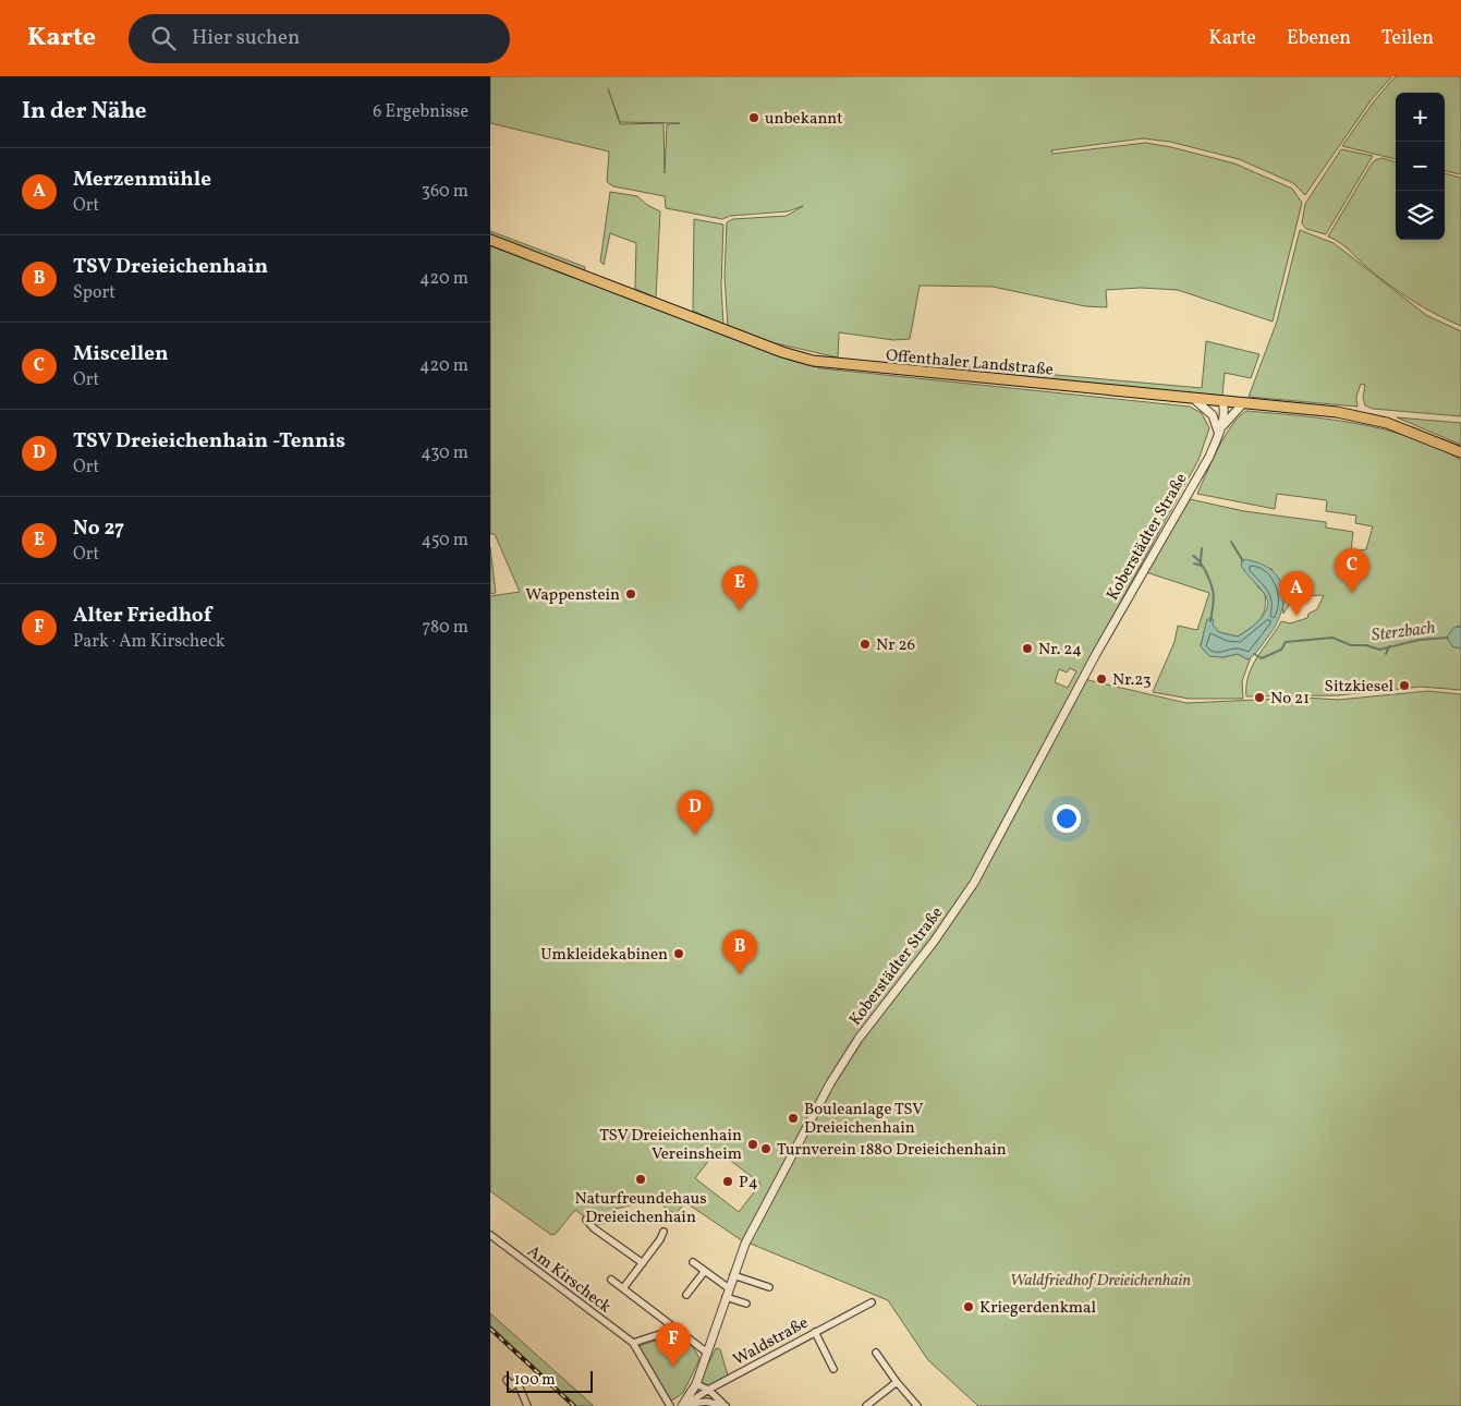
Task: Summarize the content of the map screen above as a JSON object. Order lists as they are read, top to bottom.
{
  "streets": {
    "main road": ["Offenthaler Landstraße"],
    "street": ["Koberstädter Straße", "Am Kirscheck", "Waldstraße"]
  },
  "crossings": [
    ["Koberstädter Straße", "Waldstraße"]
  ],
  "water": ["Sterzbach"],
  "parks": ["Waldfriedhof Dreieichenhain"],
  "places": [
    "unbekannt",
    "Wappenstein",
    "Nr 26",
    "Nr. 24",
    "Nr.23",
    "Sitzkiesel",
    "No 21",
    "Umkleidekabinen",
    "Bouleanlage TSV Dreieichenhain",
    "TSV Dreieichenhain Vereinsheim",
    "Turnverein 1880 Dreieichenhain",
    "Naturfreundehaus Dreieichenhain",
    "P4",
    "Kriegerdenkmal"
  ],
  "scale_bar": "100 m",
  "page": {
    "header": "Karte",
    "search": "Hier suchen",
    "nav": ["Karte", "Ebenen", "Teilen"],
    "heading": ["In der Nähe", "6 Ergebnisse"],
    "map_buttons": ["+", "−"],
    "list": [
      {
        "mark": "A",
        "name": "Merzenmühle",
        "note": "Ort",
        "value": "360 m"
      },
      {
        "mark": "B",
        "name": "TSV Dreieichenhain",
        "note": "Sport",
        "value": "420 m"
      },
      {
        "mark": "C",
        "name": "Miscellen",
        "note": "Ort",
        "value": "420 m"
      },
      {
        "mark": "D",
        "name": "TSV Dreieichenhain -Tennis",
        "note": "Ort",
        "value": "430 m"
      },
      {
        "mark": "E",
        "name": "No 27",
        "note": "Ort",
        "value": "450 m"
      },
      {
        "mark": "F",
        "name": "Alter Friedhof",
        "note": "Park · Am Kirscheck",
        "value": "780 m"
      }
    ],
    "pins": [
      "C",
      "E",
      "A",
      "D",
      "B",
      "F"
    ],
    "scale": "100 m"
  }
}
